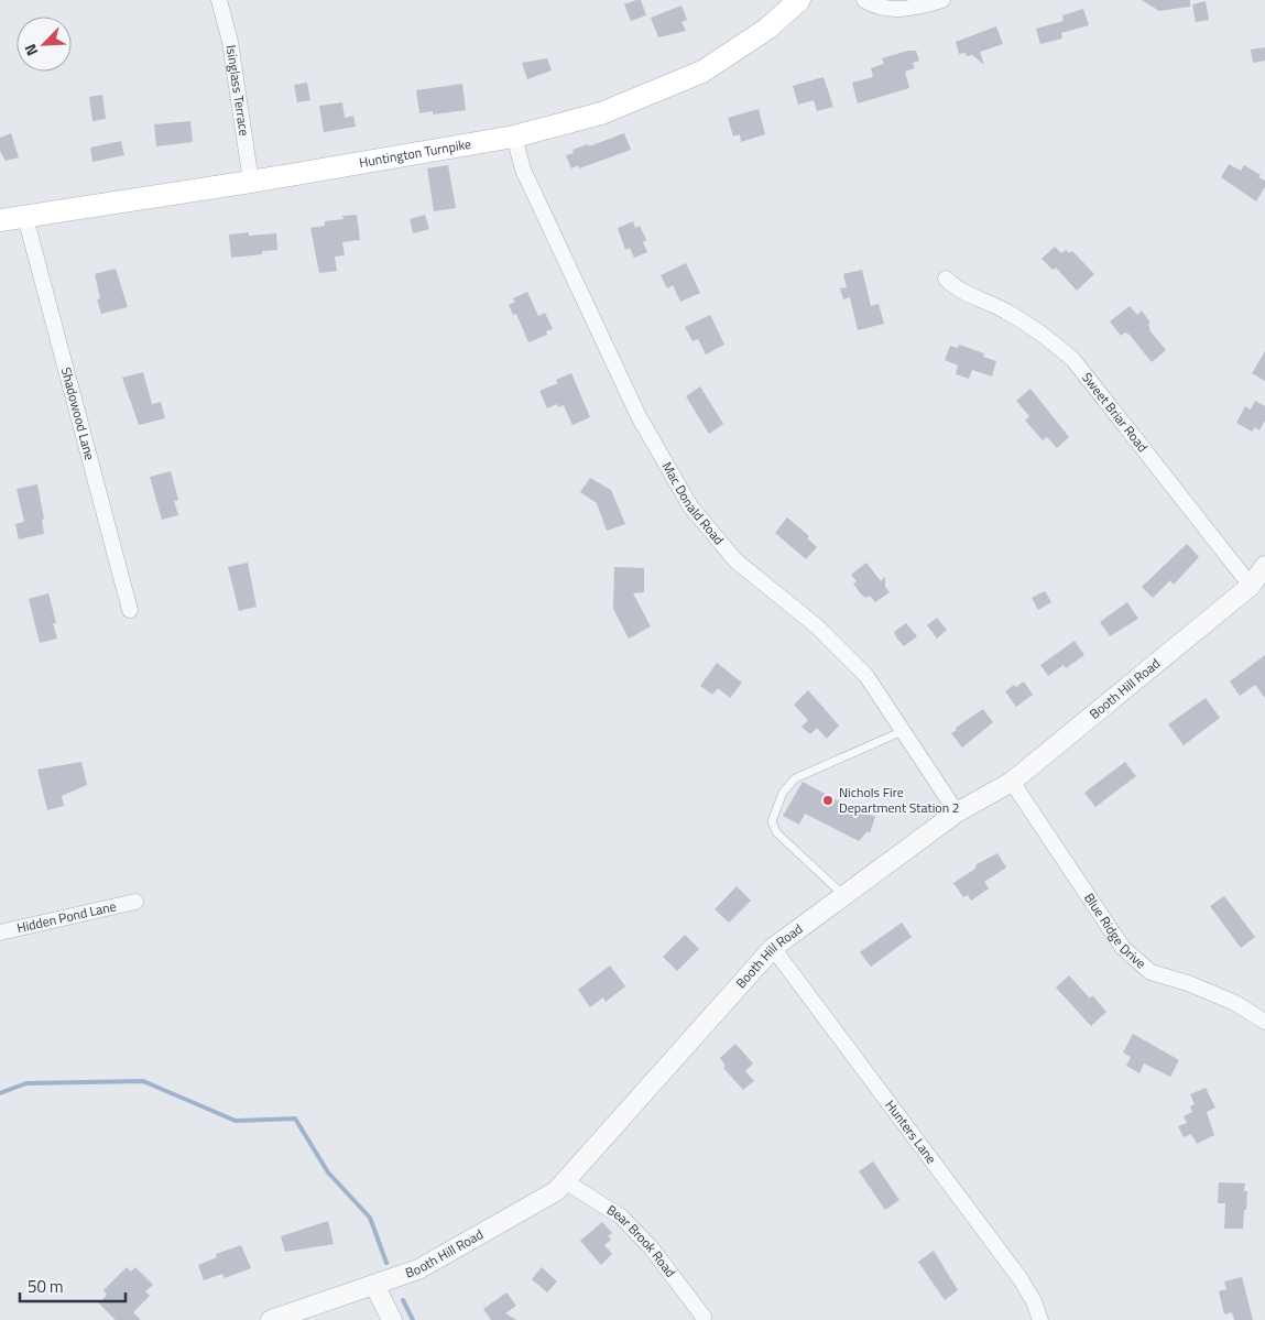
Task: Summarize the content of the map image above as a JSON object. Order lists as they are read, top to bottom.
{
  "streets": {
    "main road": ["Huntington Turnpike"],
    "street": [
      "Isinglass Terrace",
      "Sweet Briar Road",
      "Shadowood Lane",
      "Mac Donald Road",
      "Booth Hill Road",
      "Hidden Pond Lane",
      "Blue Ridge Drive",
      "Hunters Lane",
      "Bear Brook Road"
    ]
  },
  "crossings": [
    ["Isinglass Terrace", "Huntington Turnpike"],
    ["Huntington Turnpike", "Shadowood Lane"],
    ["Huntington Turnpike", "Mac Donald Road"],
    ["Sweet Briar Road", "Booth Hill Road"],
    ["Mac Donald Road", "Booth Hill Road"],
    ["Booth Hill Road", "Blue Ridge Drive"],
    ["Booth Hill Road", "Hunters Lane"],
    ["Booth Hill Road", "Bear Brook Road"]
  ],
  "places": ["Nichols Fire Department Station 2"],
  "scale_bar": "50 m",
  "north": "bottom left"
}
